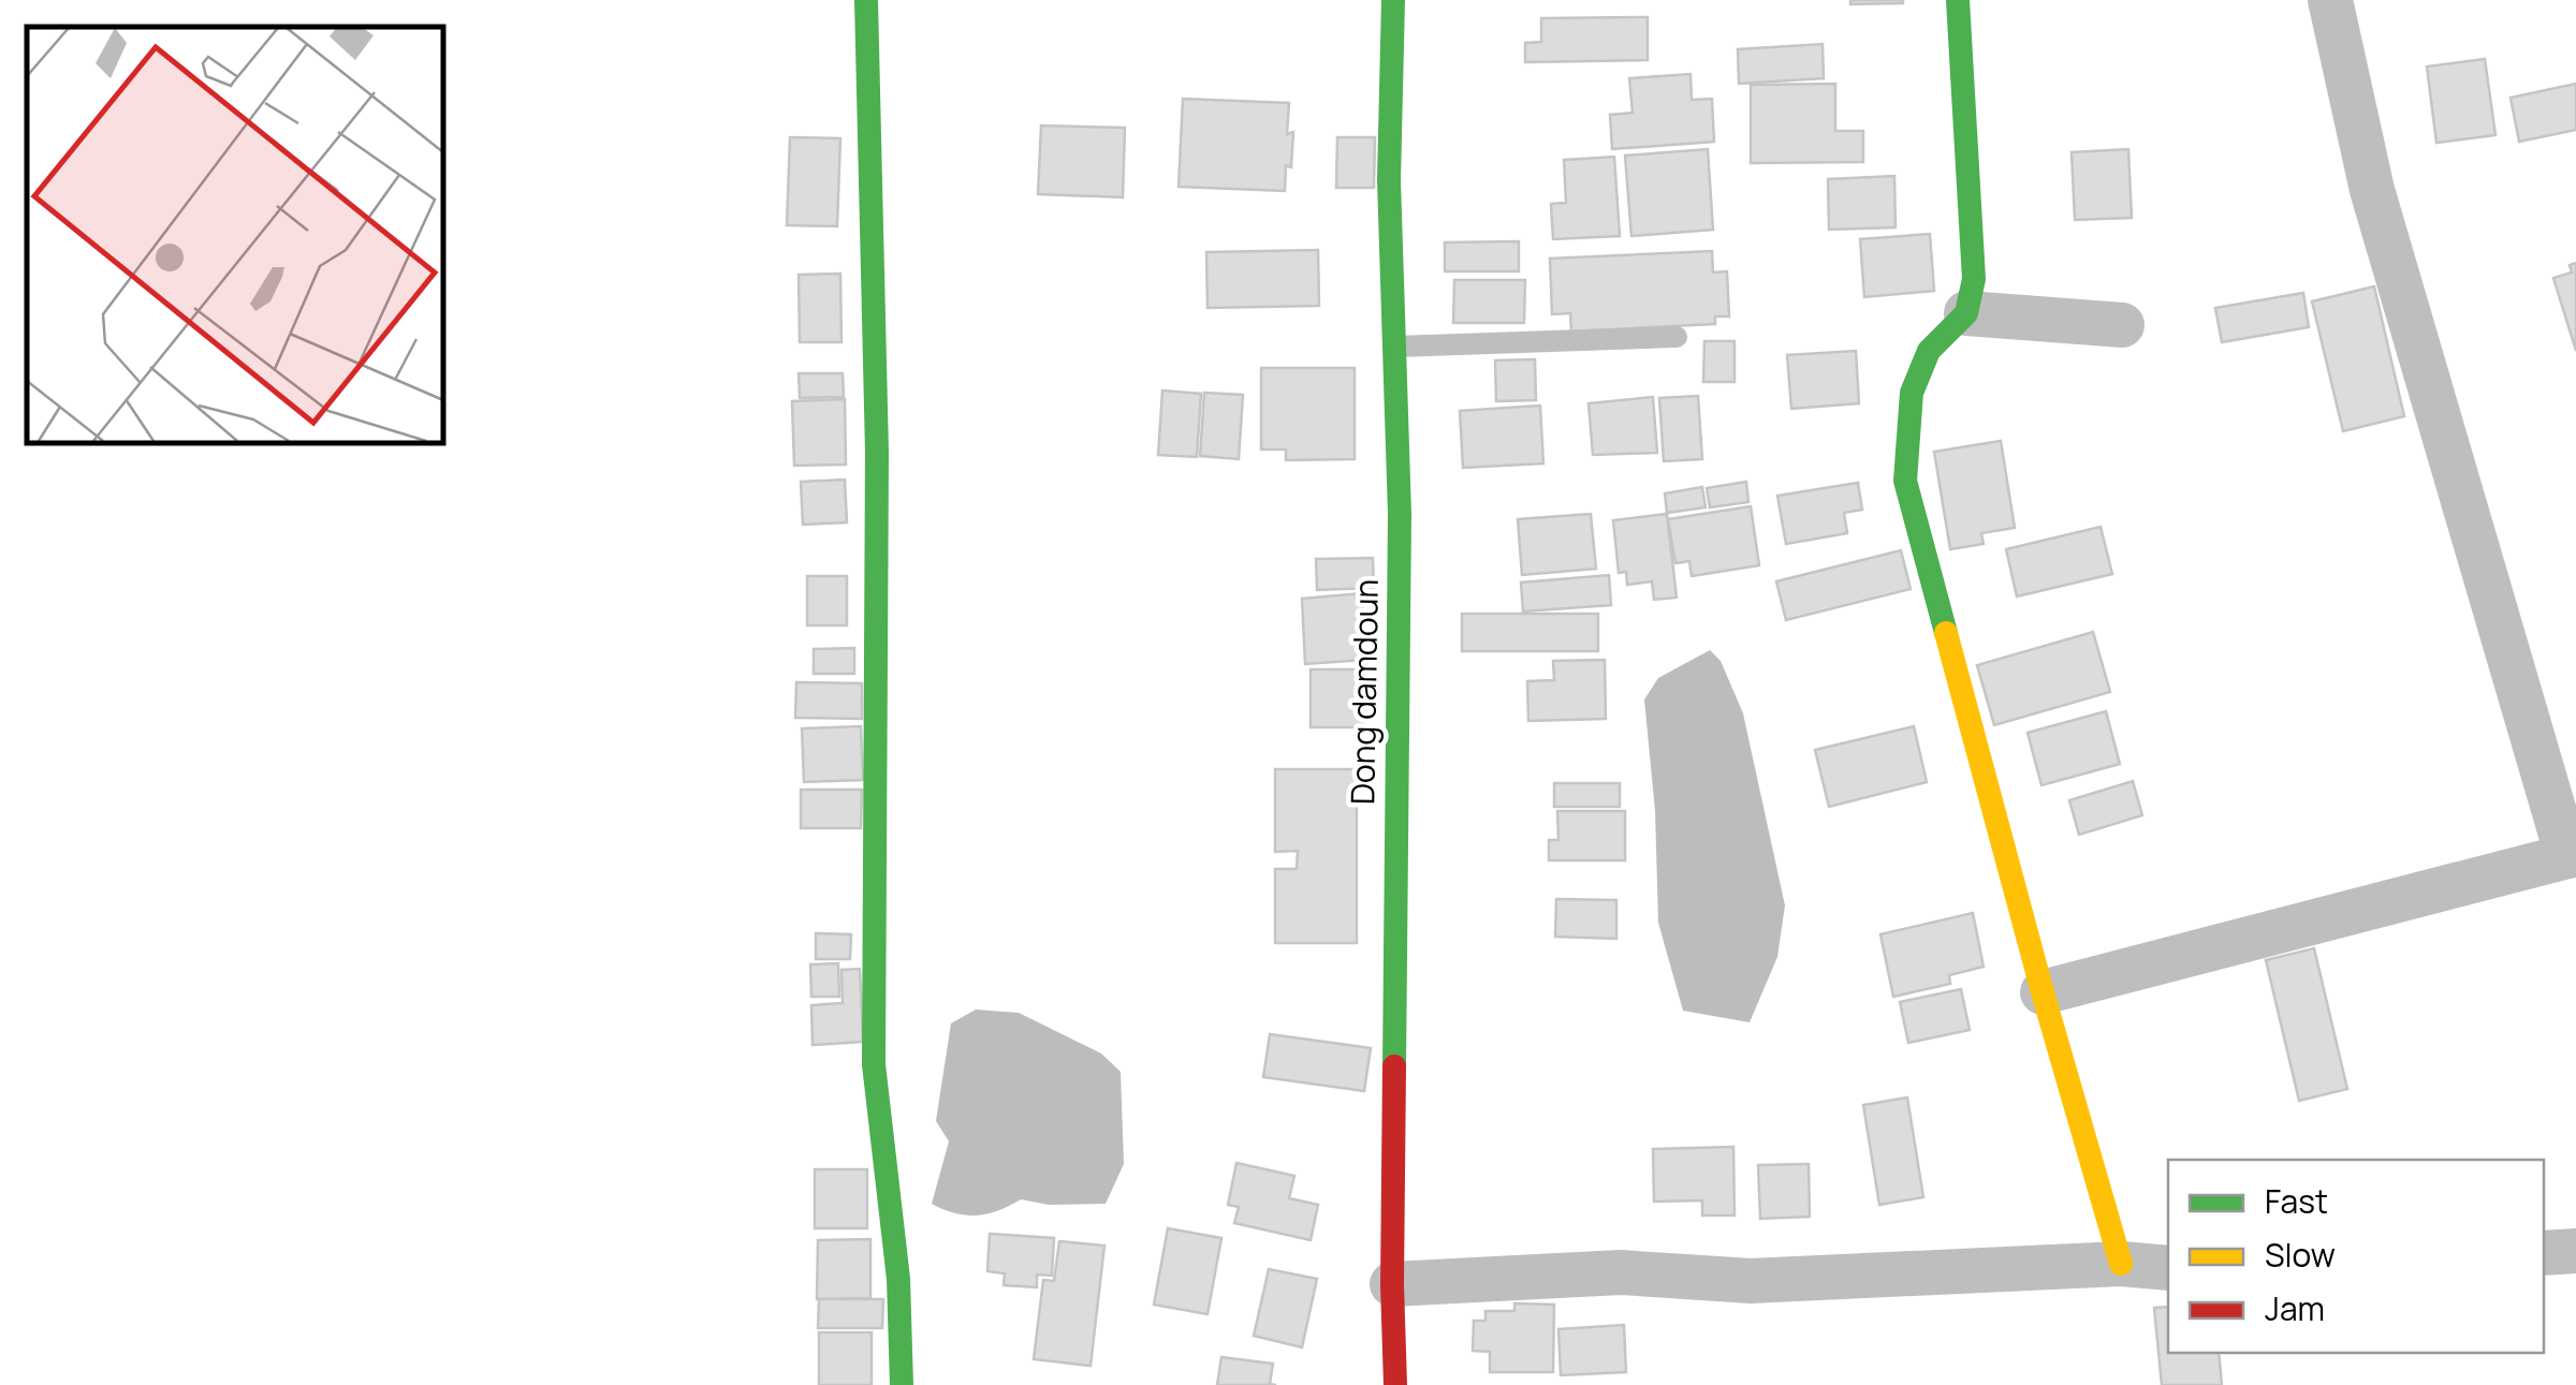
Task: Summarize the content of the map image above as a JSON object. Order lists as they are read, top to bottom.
{
  "streets": {
    "street": ["Dong damdoun"]
  },
  "legend": ["Fast", "Slow", "Jam"]
}
